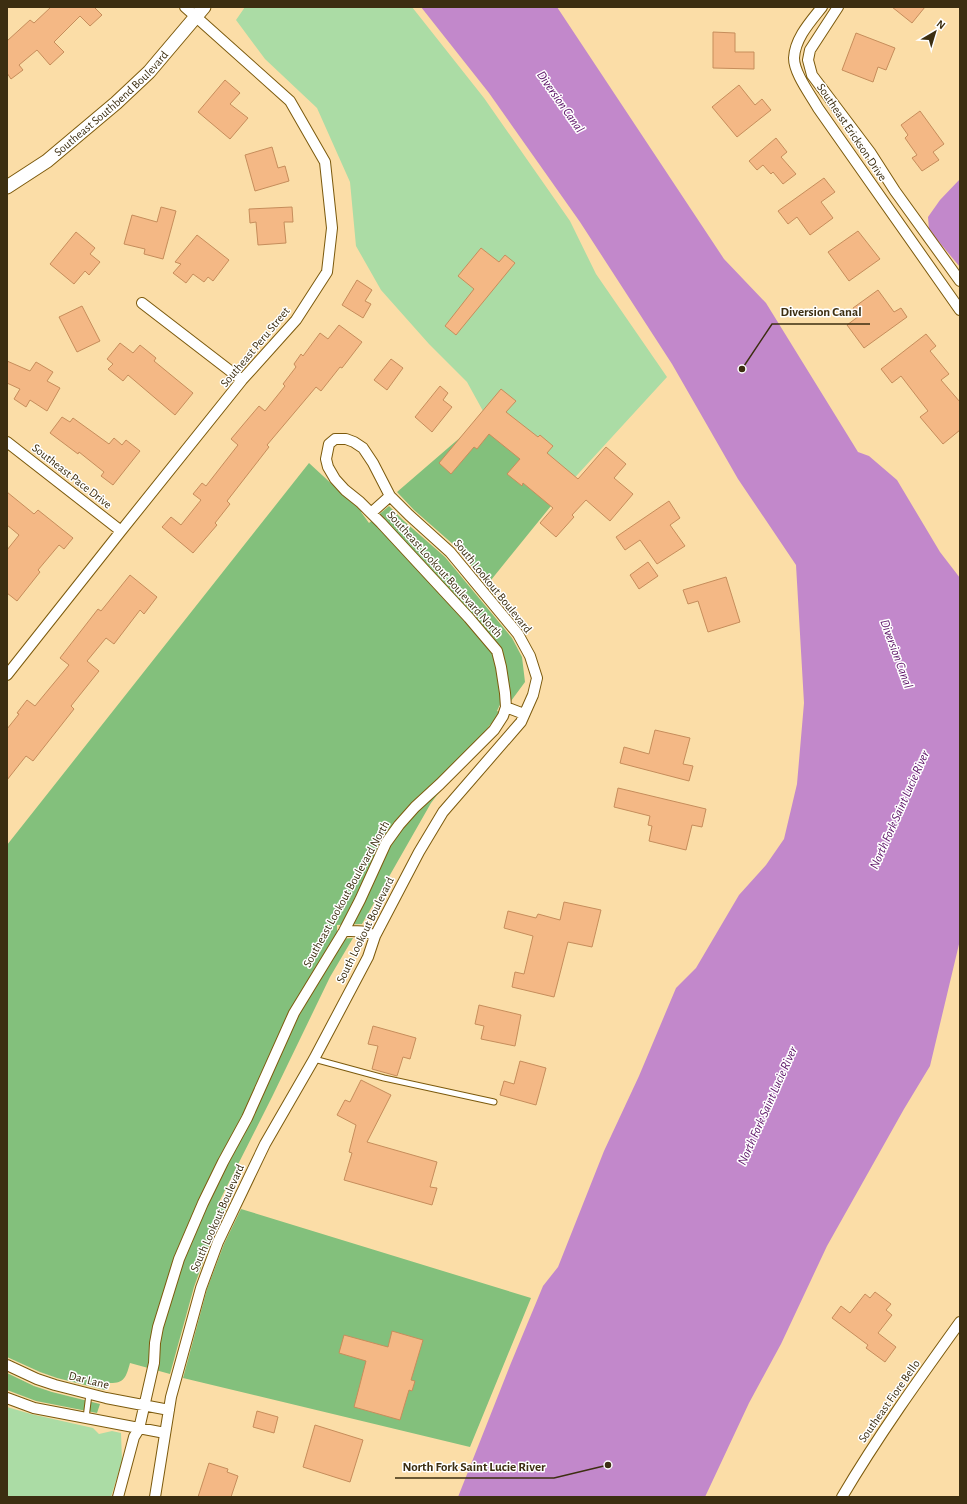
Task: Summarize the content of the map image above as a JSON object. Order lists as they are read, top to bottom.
{
  "streets": {
    "street": [
      "Southeast Southbend Boulevard",
      "Southeast Erickson Drive",
      "Southeast Peru Street",
      "Southeast Pace Drive",
      "Southeast Lookout Boulevard North",
      "South Lookout Boulevard",
      "Dar Lane",
      "Southeast Fiore Bello"
    ]
  },
  "crossings": [
    ["Southeast Southbend Boulevard", "Southeast Peru Street"],
    ["Southeast Peru Street", "Southeast Pace Drive"],
    ["Southeast Lookout Boulevard North", "South Lookout Boulevard"],
    ["Southeast Lookout Boulevard North", "Dar Lane"],
    ["South Lookout Boulevard", "Dar Lane"]
  ],
  "water": ["Diversion Canal", "North Fork Saint Lucie River"],
  "places": ["Diversion Canal", "North Fork Saint Lucie River"],
  "north": "top right"
}
